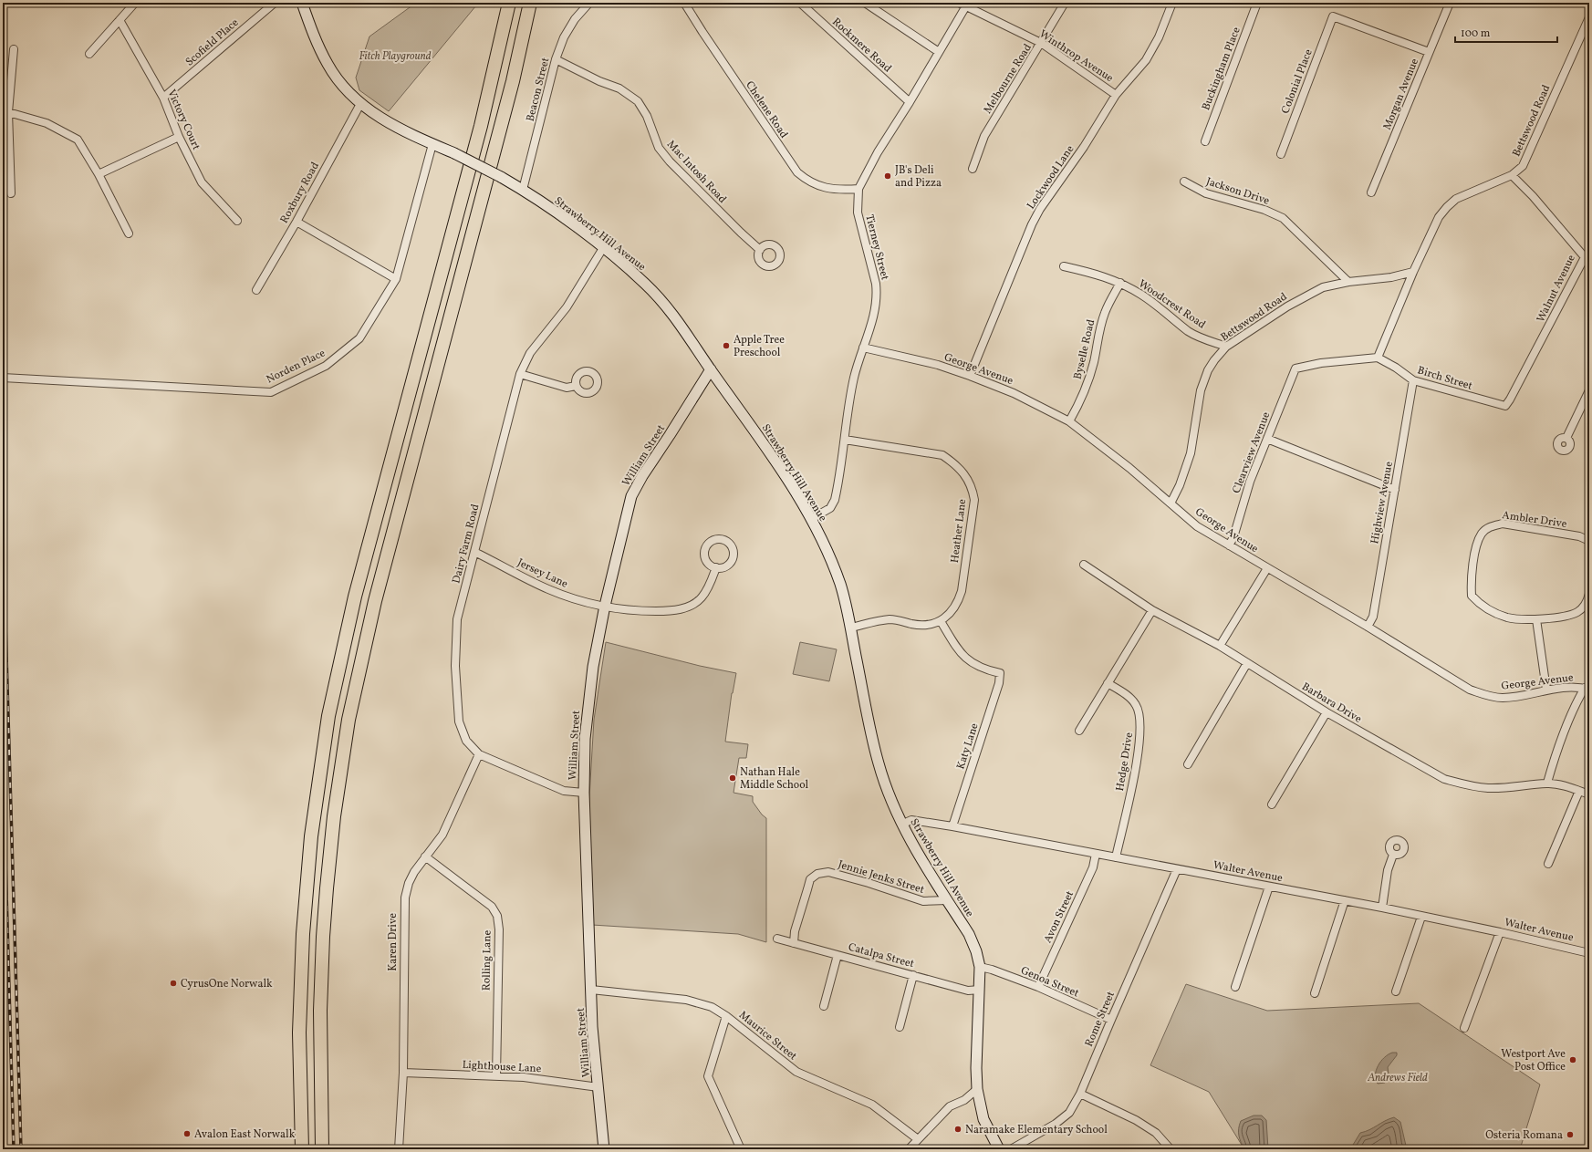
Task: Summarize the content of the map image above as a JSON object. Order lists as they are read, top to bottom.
{
  "streets": {
    "main road": ["Strawberry Hill Avenue", "William Street"],
    "street": [
      "Scofield Place",
      "Rockmere Road",
      "Winthrop Avenue",
      "Buckingham Place",
      "Melbourne Road",
      "Colonial Place",
      "Beacon Street",
      "Morgan Avenue",
      "Chelene Road",
      "Victory Court",
      "Bettswood Road",
      "Mac Intosh Road",
      "Lockwood Lane",
      "Jackson Drive",
      "Roxbury Road",
      "Tierney Street",
      "Walnut Avenue",
      "Woodcrest Road",
      "Byselle Road",
      "Norden Place",
      "George Avenue",
      "Birch Street",
      "Clearview Avenue",
      "Highview Avenue",
      "Ambler Drive",
      "Heather Lane",
      "Dairy Farm Road",
      "Jersey Lane",
      "Barbara Drive",
      "Katy Lane",
      "Hedge Drive",
      "Walter Avenue",
      "Jennie Jenks Street",
      "Avon Street",
      "Karen Drive",
      "Catalpa Street",
      "Rolling Lane",
      "Genoa Street",
      "Rome Street",
      "Maurice Street",
      "Lighthouse Lane"
    ]
  },
  "crossings": [
    ["Scofield Place", "Victory Court"],
    ["Rockmere Road", "Tierney Street"],
    ["Winthrop Avenue", "Melbourne Road"],
    ["Winthrop Avenue", "Lockwood Lane"],
    ["Winthrop Avenue", "Tierney Street"],
    ["Colonial Place", "Morgan Avenue"],
    ["Beacon Street", "Mac Intosh Road"],
    ["Beacon Street", "Strawberry Hill Avenue"],
    ["Chelene Road", "Tierney Street"],
    ["Bettswood Road", "Jackson Drive"],
    ["Bettswood Road", "Walnut Avenue"],
    ["Bettswood Road", "Woodcrest Road"],
    ["Bettswood Road", "George Avenue"],
    ["Bettswood Road", "Birch Street"],
    ["Bettswood Road", "Clearview Avenue"],
    ["Lockwood Lane", "George Avenue"],
    ["Roxbury Road", "Strawberry Hill Avenue"],
    ["Strawberry Hill Avenue", "Tierney Street"],
    ["Strawberry Hill Avenue", "Norden Place"],
    ["Strawberry Hill Avenue", "William Street"],
    ["Strawberry Hill Avenue", "Dairy Farm Road"],
    ["Strawberry Hill Avenue", "Walter Avenue"],
    ["Strawberry Hill Avenue", "Jennie Jenks Street"],
    ["Strawberry Hill Avenue", "Catalpa Street"],
    ["Strawberry Hill Avenue", "Genoa Street"],
    ["Tierney Street", "George Avenue"],
    ["Tierney Street", "Heather Lane"],
    ["Walnut Avenue", "Birch Street"],
    ["Woodcrest Road", "Byselle Road"],
    ["Byselle Road", "George Avenue"],
    ["George Avenue", "Clearview Avenue"],
    ["George Avenue", "Highview Avenue"],
    ["Birch Street", "Clearview Avenue"],
    ["Birch Street", "Highview Avenue"],
    ["William Street", "Dairy Farm Road"],
    ["William Street", "Jersey Lane"],
    ["William Street", "Maurice Street"],
    ["William Street", "Lighthouse Lane"],
    ["Heather Lane", "Katy Lane"],
    ["Dairy Farm Road", "Jersey Lane"],
    ["Dairy Farm Road", "Karen Drive"],
    ["Katy Lane", "Walter Avenue"],
    ["Hedge Drive", "Walter Avenue"],
    ["Walter Avenue", "Avon Street"],
    ["Walter Avenue", "Rome Street"],
    ["Jennie Jenks Street", "Catalpa Street"],
    ["Avon Street", "Genoa Street"],
    ["Karen Drive", "Rolling Lane"],
    ["Karen Drive", "Lighthouse Lane"],
    ["Rolling Lane", "Lighthouse Lane"],
    ["Genoa Street", "Rome Street"]
  ],
  "parks": ["Fitch Playground", "Andrews Field"],
  "places": [
    "JB's Deli and Pizza",
    "Apple Tree Preschool",
    "Nathan Hale Middle School",
    "CyrusOne Norwalk",
    "Westport Ave Post Office",
    "Naramake Elementary School",
    "Avalon East Norwalk",
    "Osteria Romana"
  ],
  "scale_bar": "100 m"
}
